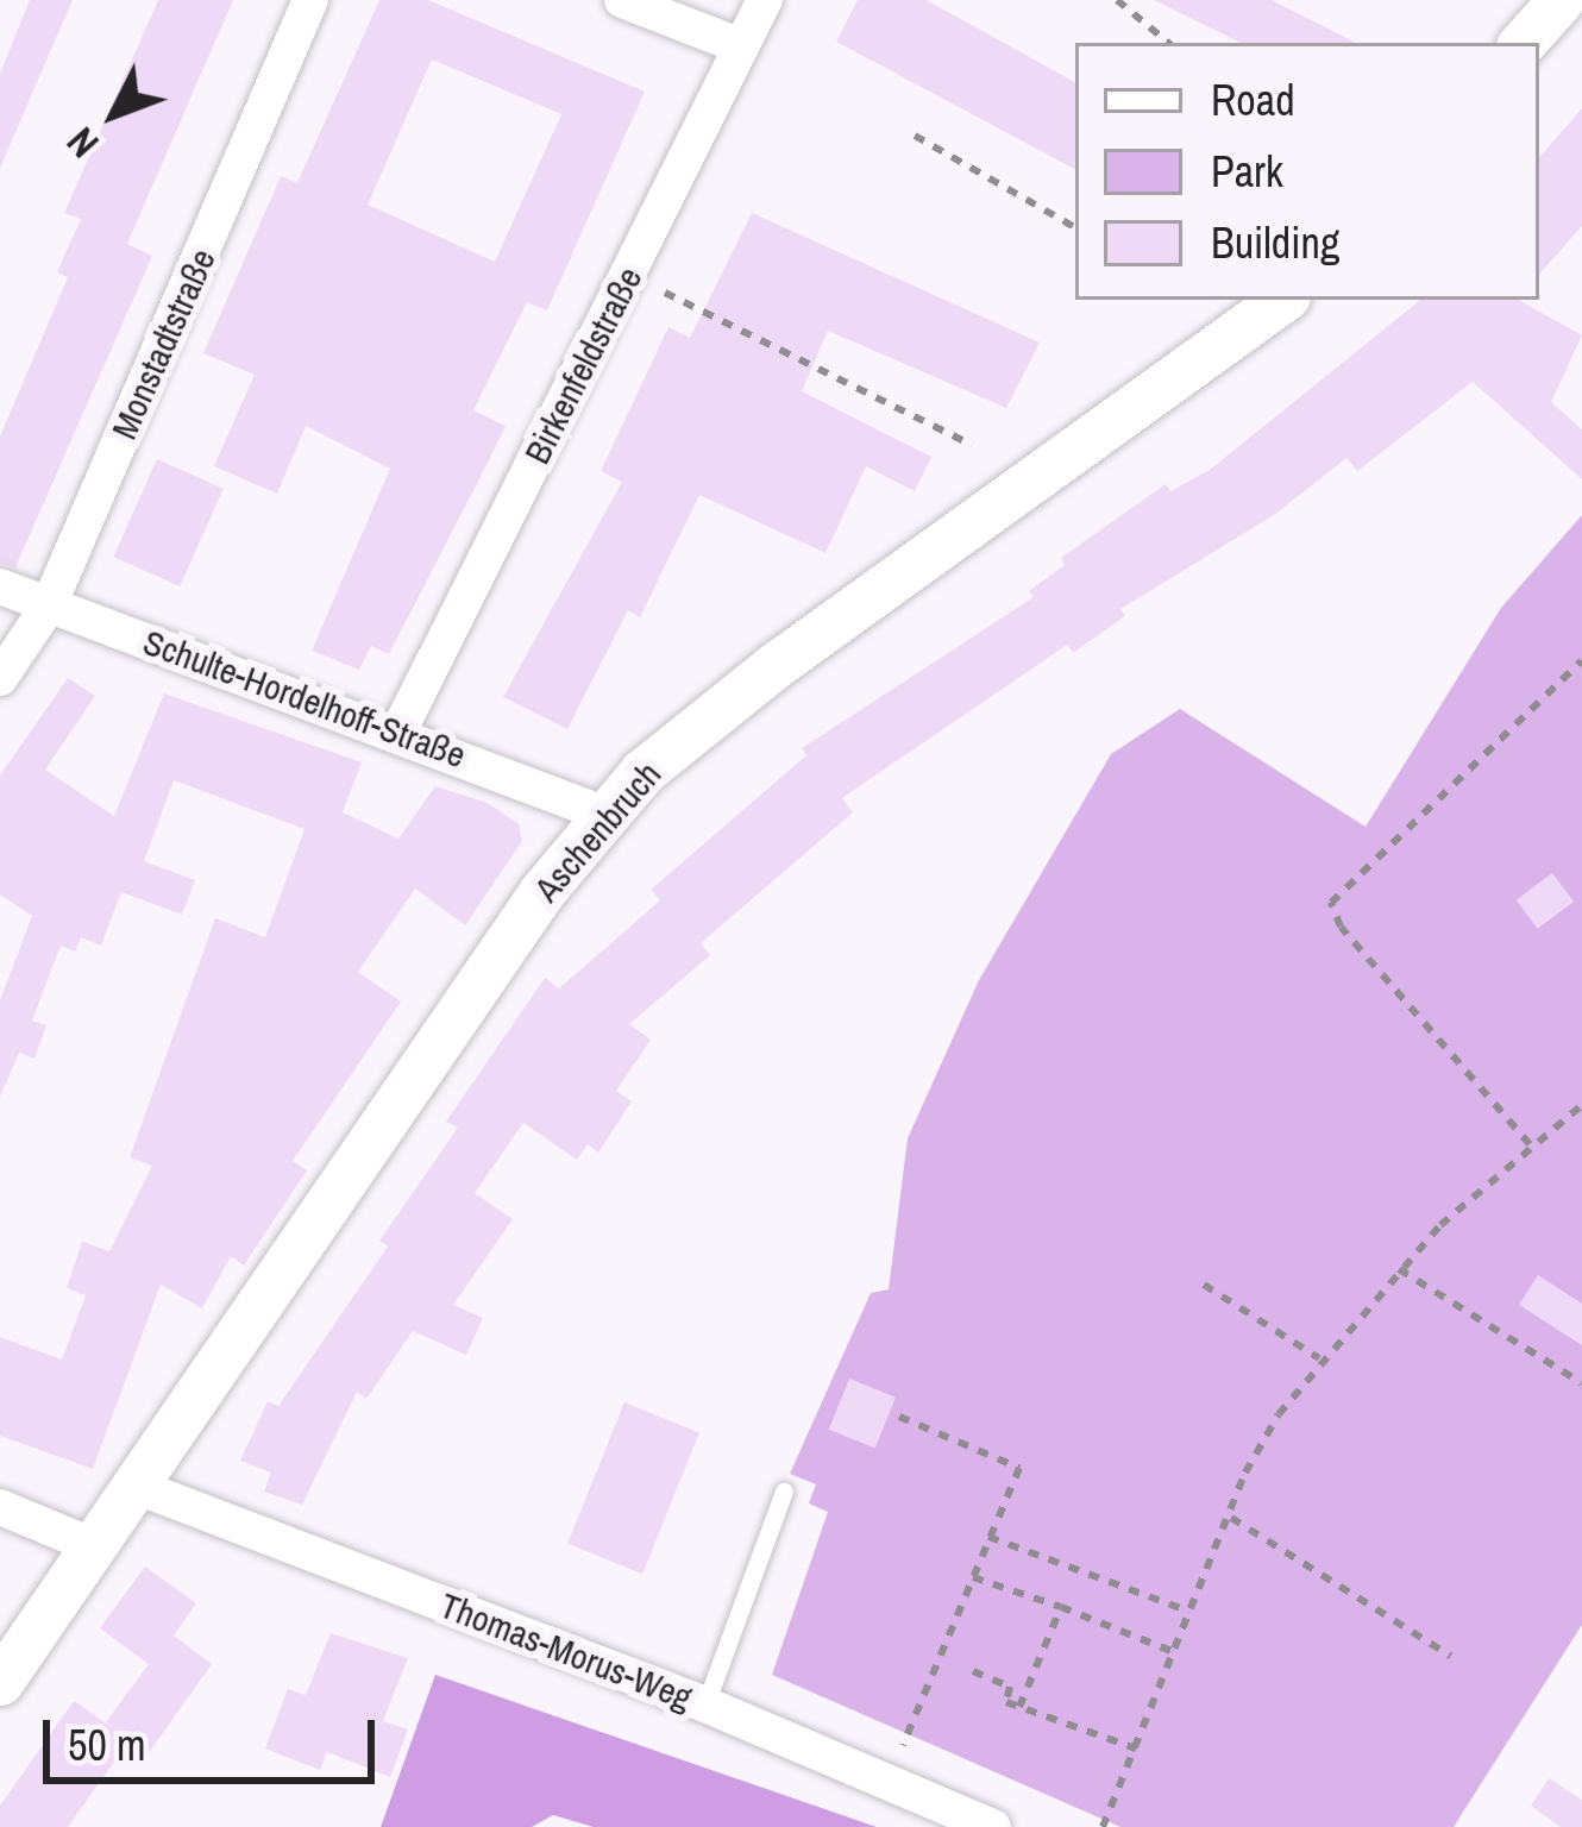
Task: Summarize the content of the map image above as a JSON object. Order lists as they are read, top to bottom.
{
  "streets": {
    "street": [
      "Monstadtstraße",
      "Birkenfeldstraße",
      "Schulte-Hordelhoff-Straße",
      "Aschenbruch",
      "Thomas-Morus-Weg"
    ]
  },
  "crossings": [
    ["Monstadtstraße", "Schulte-Hordelhoff-Straße"],
    ["Birkenfeldstraße", "Schulte-Hordelhoff-Straße"],
    ["Schulte-Hordelhoff-Straße", "Aschenbruch"],
    ["Aschenbruch", "Thomas-Morus-Weg"]
  ],
  "legend": ["Road", "Park", "Building"],
  "scale_bar": "50 m",
  "north": "bottom left"
}
